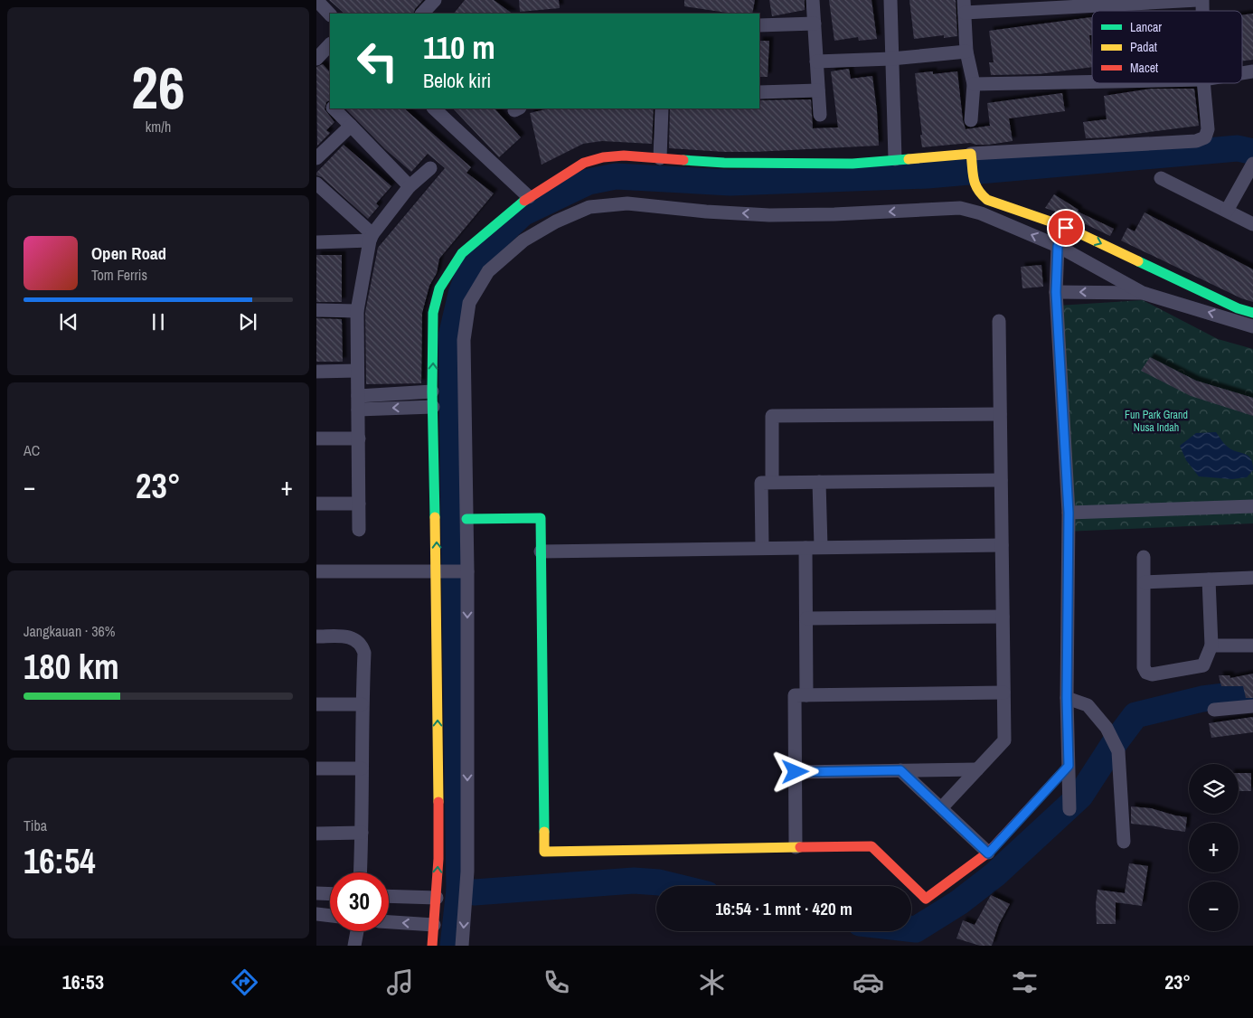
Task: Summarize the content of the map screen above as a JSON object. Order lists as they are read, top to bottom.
{
  "parks": ["Fun Park Grand Nusa Indah"],
  "legend": ["Lancar", "Padat", "Macet"],
  "page": {
    "tile": [
      ["26", "km/h"],
      "AC",
      ["Jangkauan · 36%", "180 km"],
      ["Tiba", "16:54"]
    ],
    "turn": ["110 m", "Belok kiri"],
    "song": ["Open Road", "Tom Ferris"],
    "heat": ["−", "23°", "+"],
    "map_buttons": ["+", "−"],
    "limit": "30",
    "trip": "16:54 · 1 mnt · 420 m",
    "tabs": ["16:53", "23°"]
  }
}
